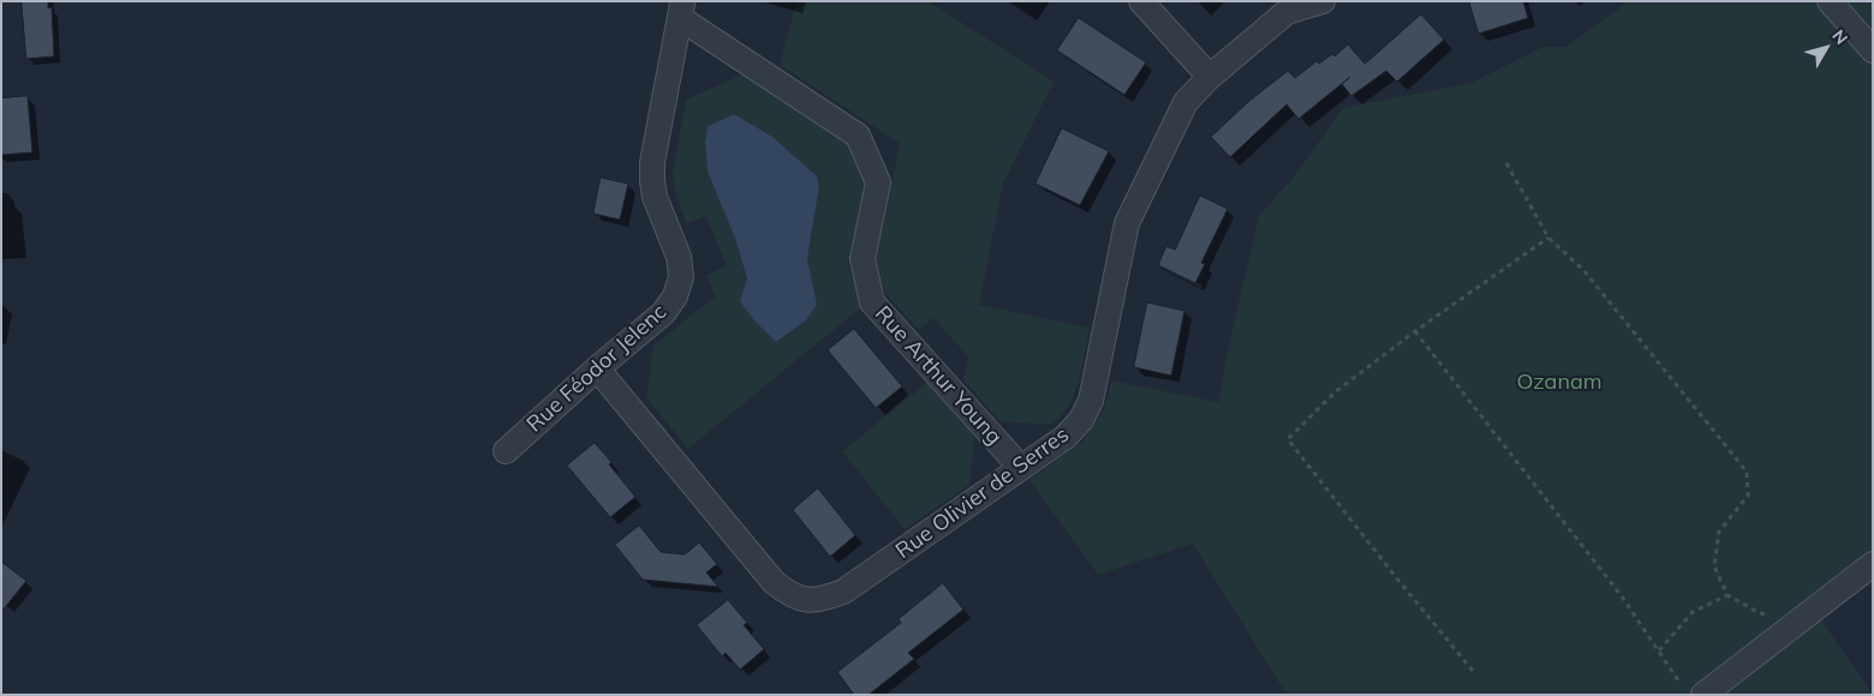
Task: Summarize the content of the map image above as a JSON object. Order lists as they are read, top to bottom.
{
  "streets": {
    "street": ["Rue Féodor Jelenc", "Rue Arthur Young", "Rue Olivier de Serres"]
  },
  "crossings": [
    ["Rue Féodor Jelenc", "Rue Arthur Young"],
    ["Rue Féodor Jelenc", "Rue Olivier de Serres"],
    ["Rue Arthur Young", "Rue Olivier de Serres"]
  ],
  "parks": ["Ozanam"],
  "north": "top right"
}
